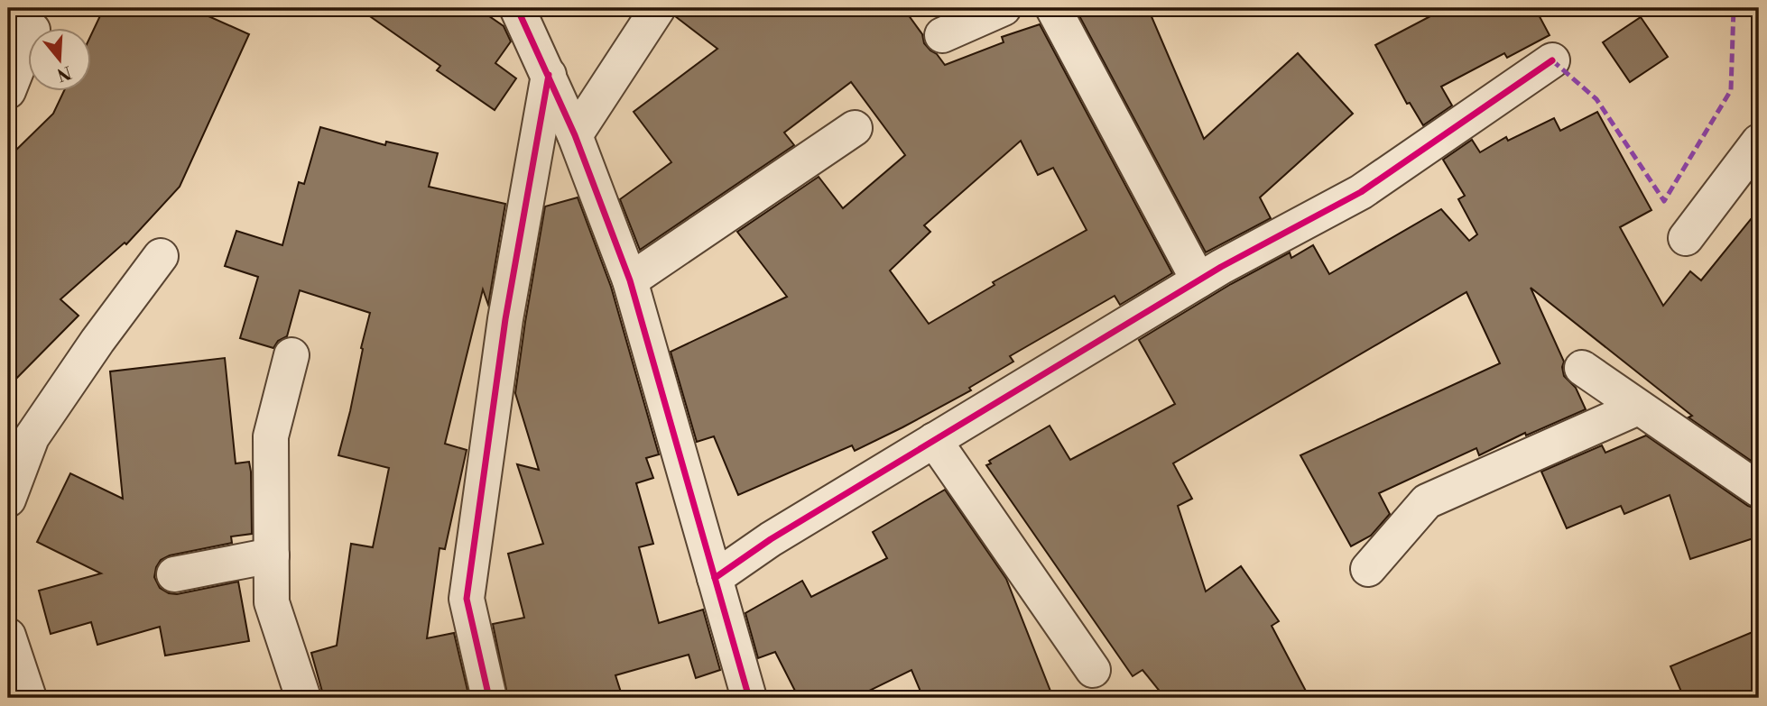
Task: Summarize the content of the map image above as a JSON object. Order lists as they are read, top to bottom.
{
  "north": "bottom"
}
